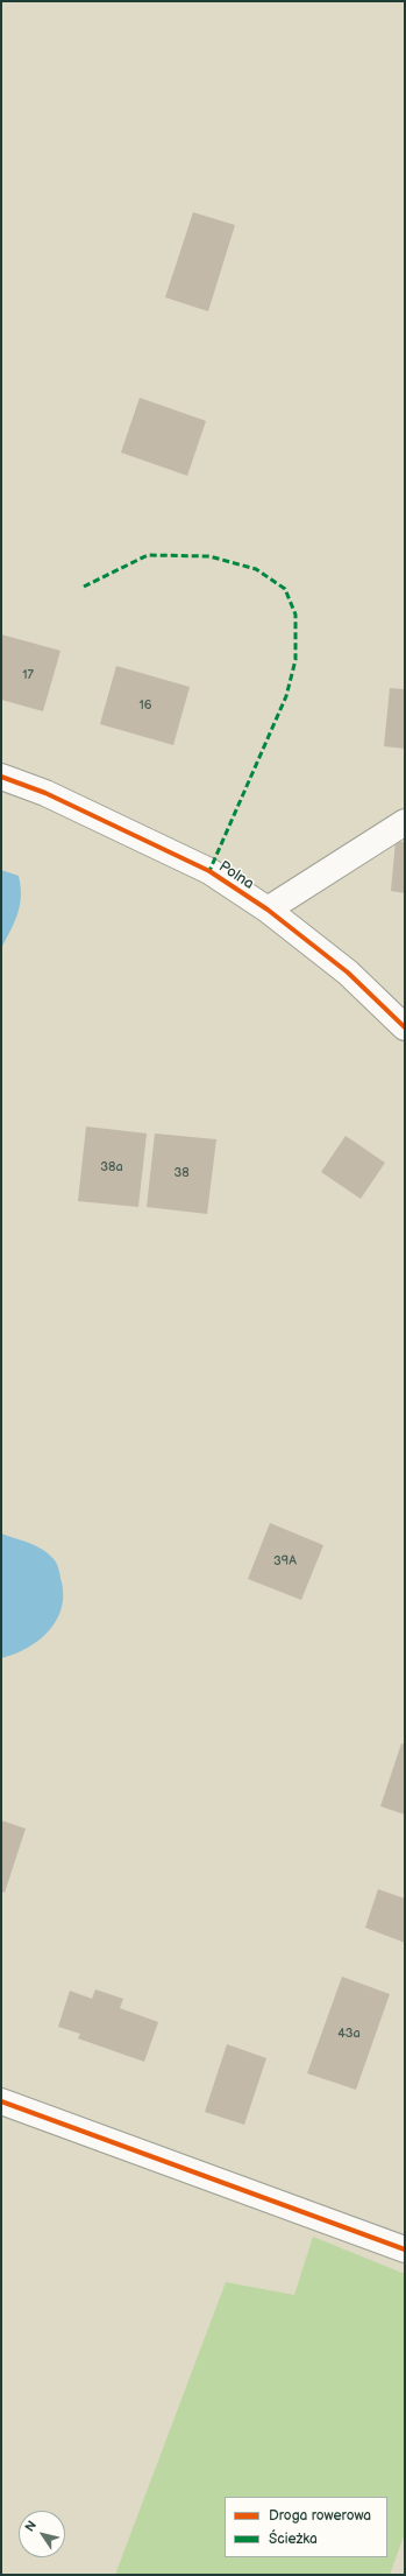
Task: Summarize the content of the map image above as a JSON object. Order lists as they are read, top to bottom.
{
  "streets": {
    "street": ["Polna"]
  },
  "house_numbers": [
    "17",
    "16",
    "38a",
    "38",
    "39A",
    "43a"
  ],
  "legend": ["Droga rowerowa", "Ścieżka"],
  "north": "top left"
}
